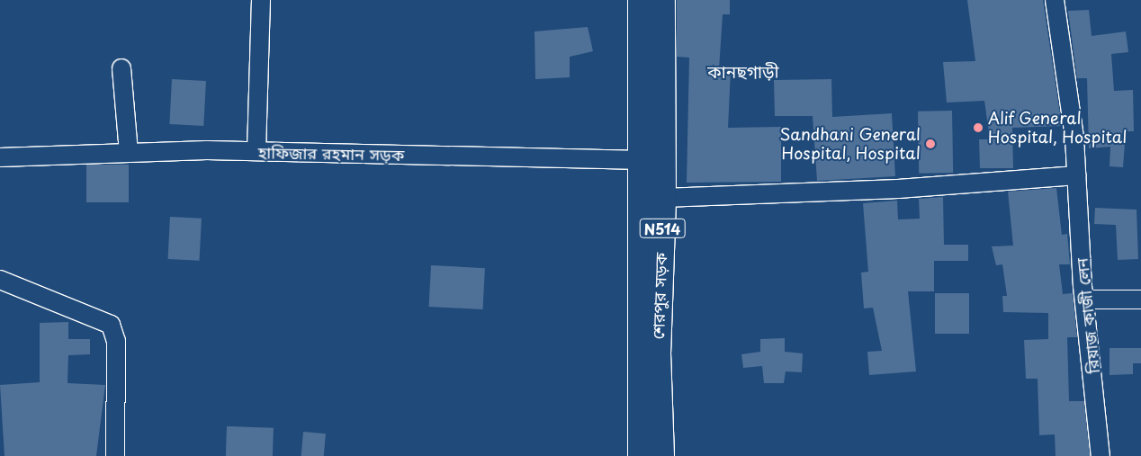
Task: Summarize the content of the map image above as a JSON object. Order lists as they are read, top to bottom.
{
  "streets": {
    "highway": ["N514", "শেরপুর সড়ক"],
    "street": ["হাফিজার রহমান সড়ক", "রিয়াজ কাজী লেন"]
  },
  "crossings": [
    ["হাফিজার রহমান সড়ক", "শেরপুর সড়ক"]
  ],
  "districts": ["কানছগাড়ী"],
  "places": ["Alif General Hospital, Hospital", "Sandhani General Hospital, Hospital"]
}
